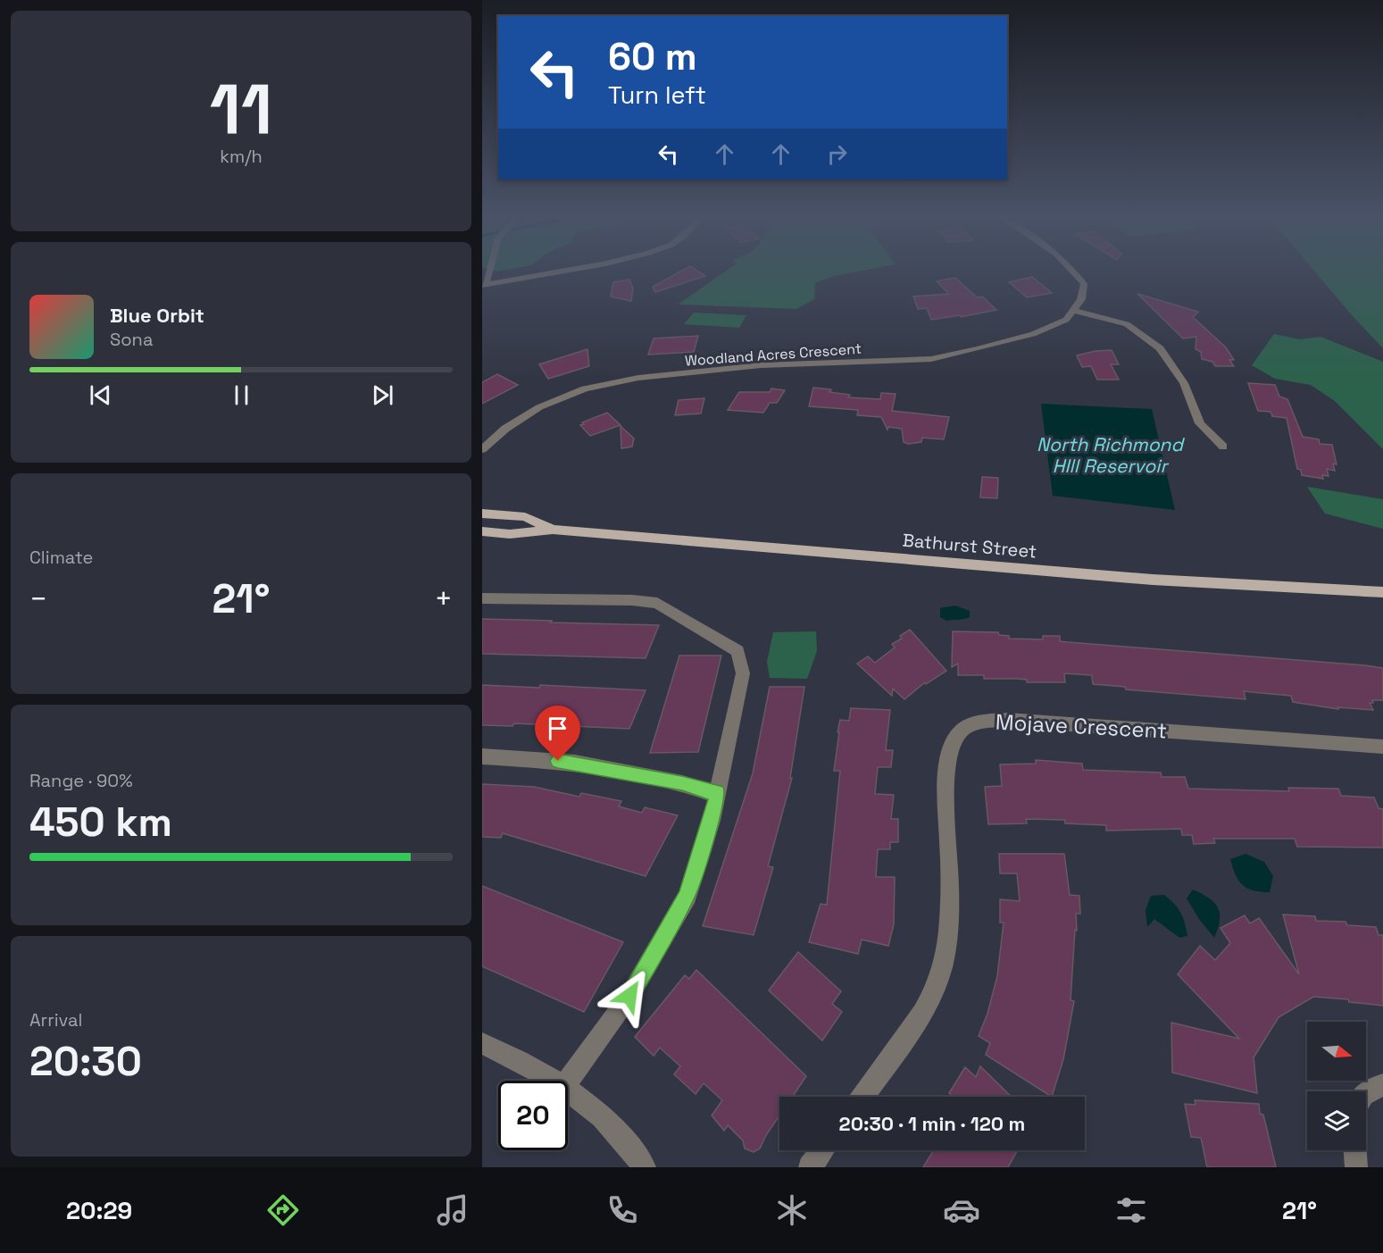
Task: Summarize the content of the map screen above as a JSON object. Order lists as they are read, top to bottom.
{
  "streets": {
    "main road": ["Bathurst Street"],
    "street": ["Woodland Acres Crescent", "Mojave Crescent"]
  },
  "water": ["North Richmond HIll Reservoir"],
  "north": "right",
  "page": {
    "tile": [
      ["11", "km/h"],
      "Climate",
      ["Range · 90%", "450 km"],
      ["Arrival", "20:30"]
    ],
    "turn": ["60 m", "Turn left"],
    "song": ["Blue Orbit", "Sona"],
    "heat": ["−", "21°", "+"],
    "limit": "20",
    "trip": "20:30 · 1 min · 120 m",
    "tabs": ["20:29", "21°"]
  }
}
